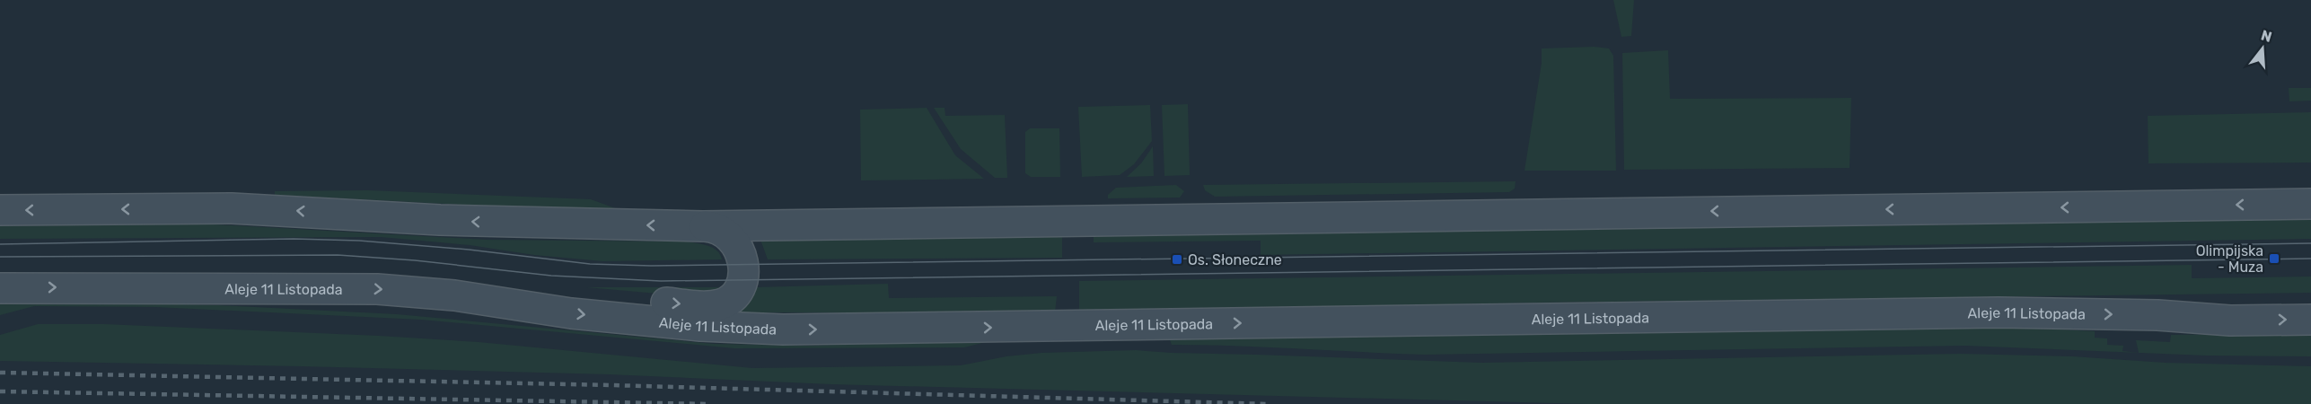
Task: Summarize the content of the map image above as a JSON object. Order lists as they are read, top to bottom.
{
  "streets": {
    "main road": ["Aleje 11 Listopada"]
  },
  "places": {
    "transit": ["Olimpijska - Muza", "Os. Słoneczne"]
  },
  "north": "top"
}
